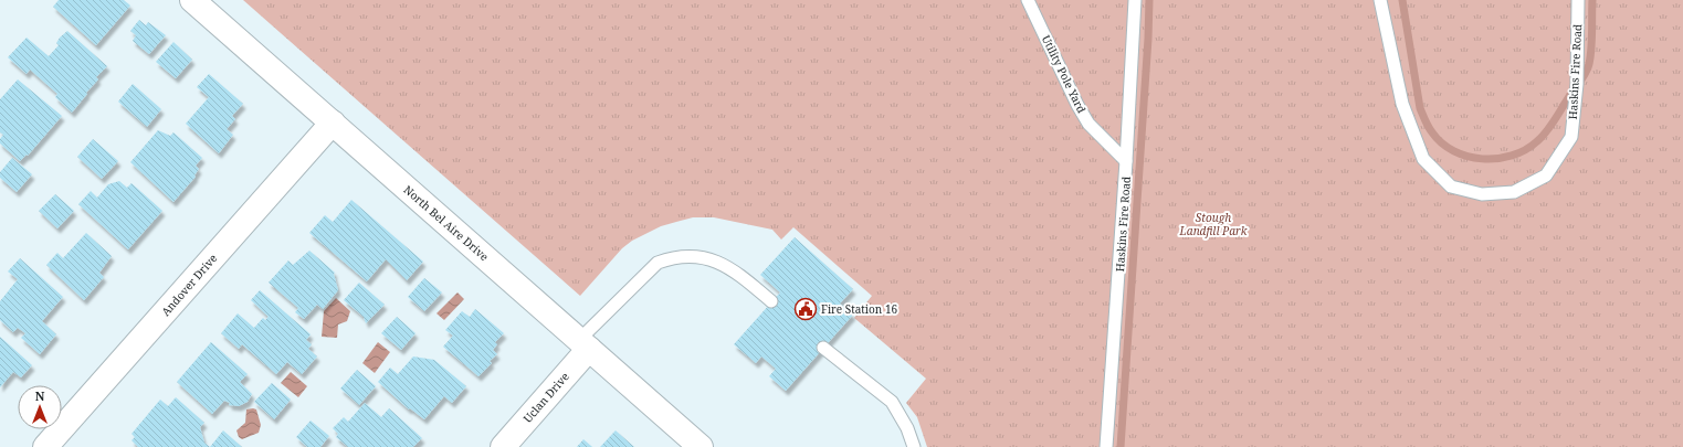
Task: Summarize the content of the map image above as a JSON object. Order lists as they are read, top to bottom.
{
  "streets": {
    "street": ["North Bel Aire Drive", "Andover Drive", "Uclan Drive"],
    "lane": ["Haskins Fire Road", "Utility Pole Yard"]
  },
  "crossings": [
    ["Haskins Fire Road", "Utility Pole Yard"],
    ["North Bel Aire Drive", "Andover Drive"],
    ["North Bel Aire Drive", "Uclan Drive"]
  ],
  "parks": ["Stough Landfill Park"],
  "places": {
    "public building": ["Fire Station 16"]
  },
  "north": "top"
}
